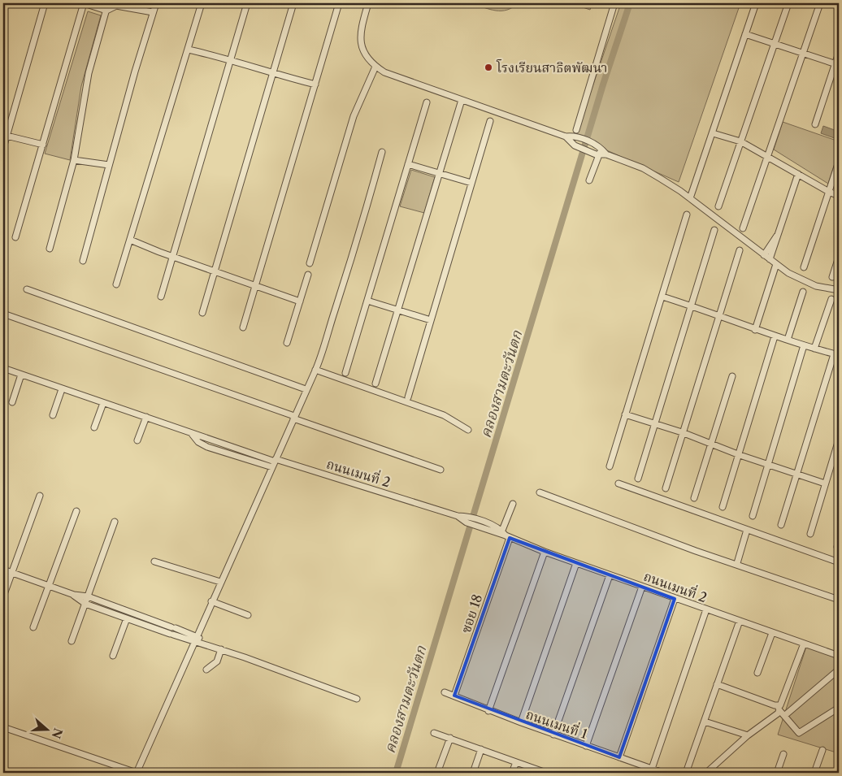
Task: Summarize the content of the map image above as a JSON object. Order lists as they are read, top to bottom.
{
  "streets": {
    "street": ["ถนนเมนที่ 2", "ซอย 18", "ถนนเมนที่ 1"]
  },
  "crossings": [
    ["ถนนเมนที่ 2", "ซอย 18"],
    ["ซอย 18", "ถนนเมนที่ 1"]
  ],
  "water": ["คลองสามตะวันตก"],
  "places": ["โรงเรียนสาธิตพัฒนา"],
  "north": "right"
}
